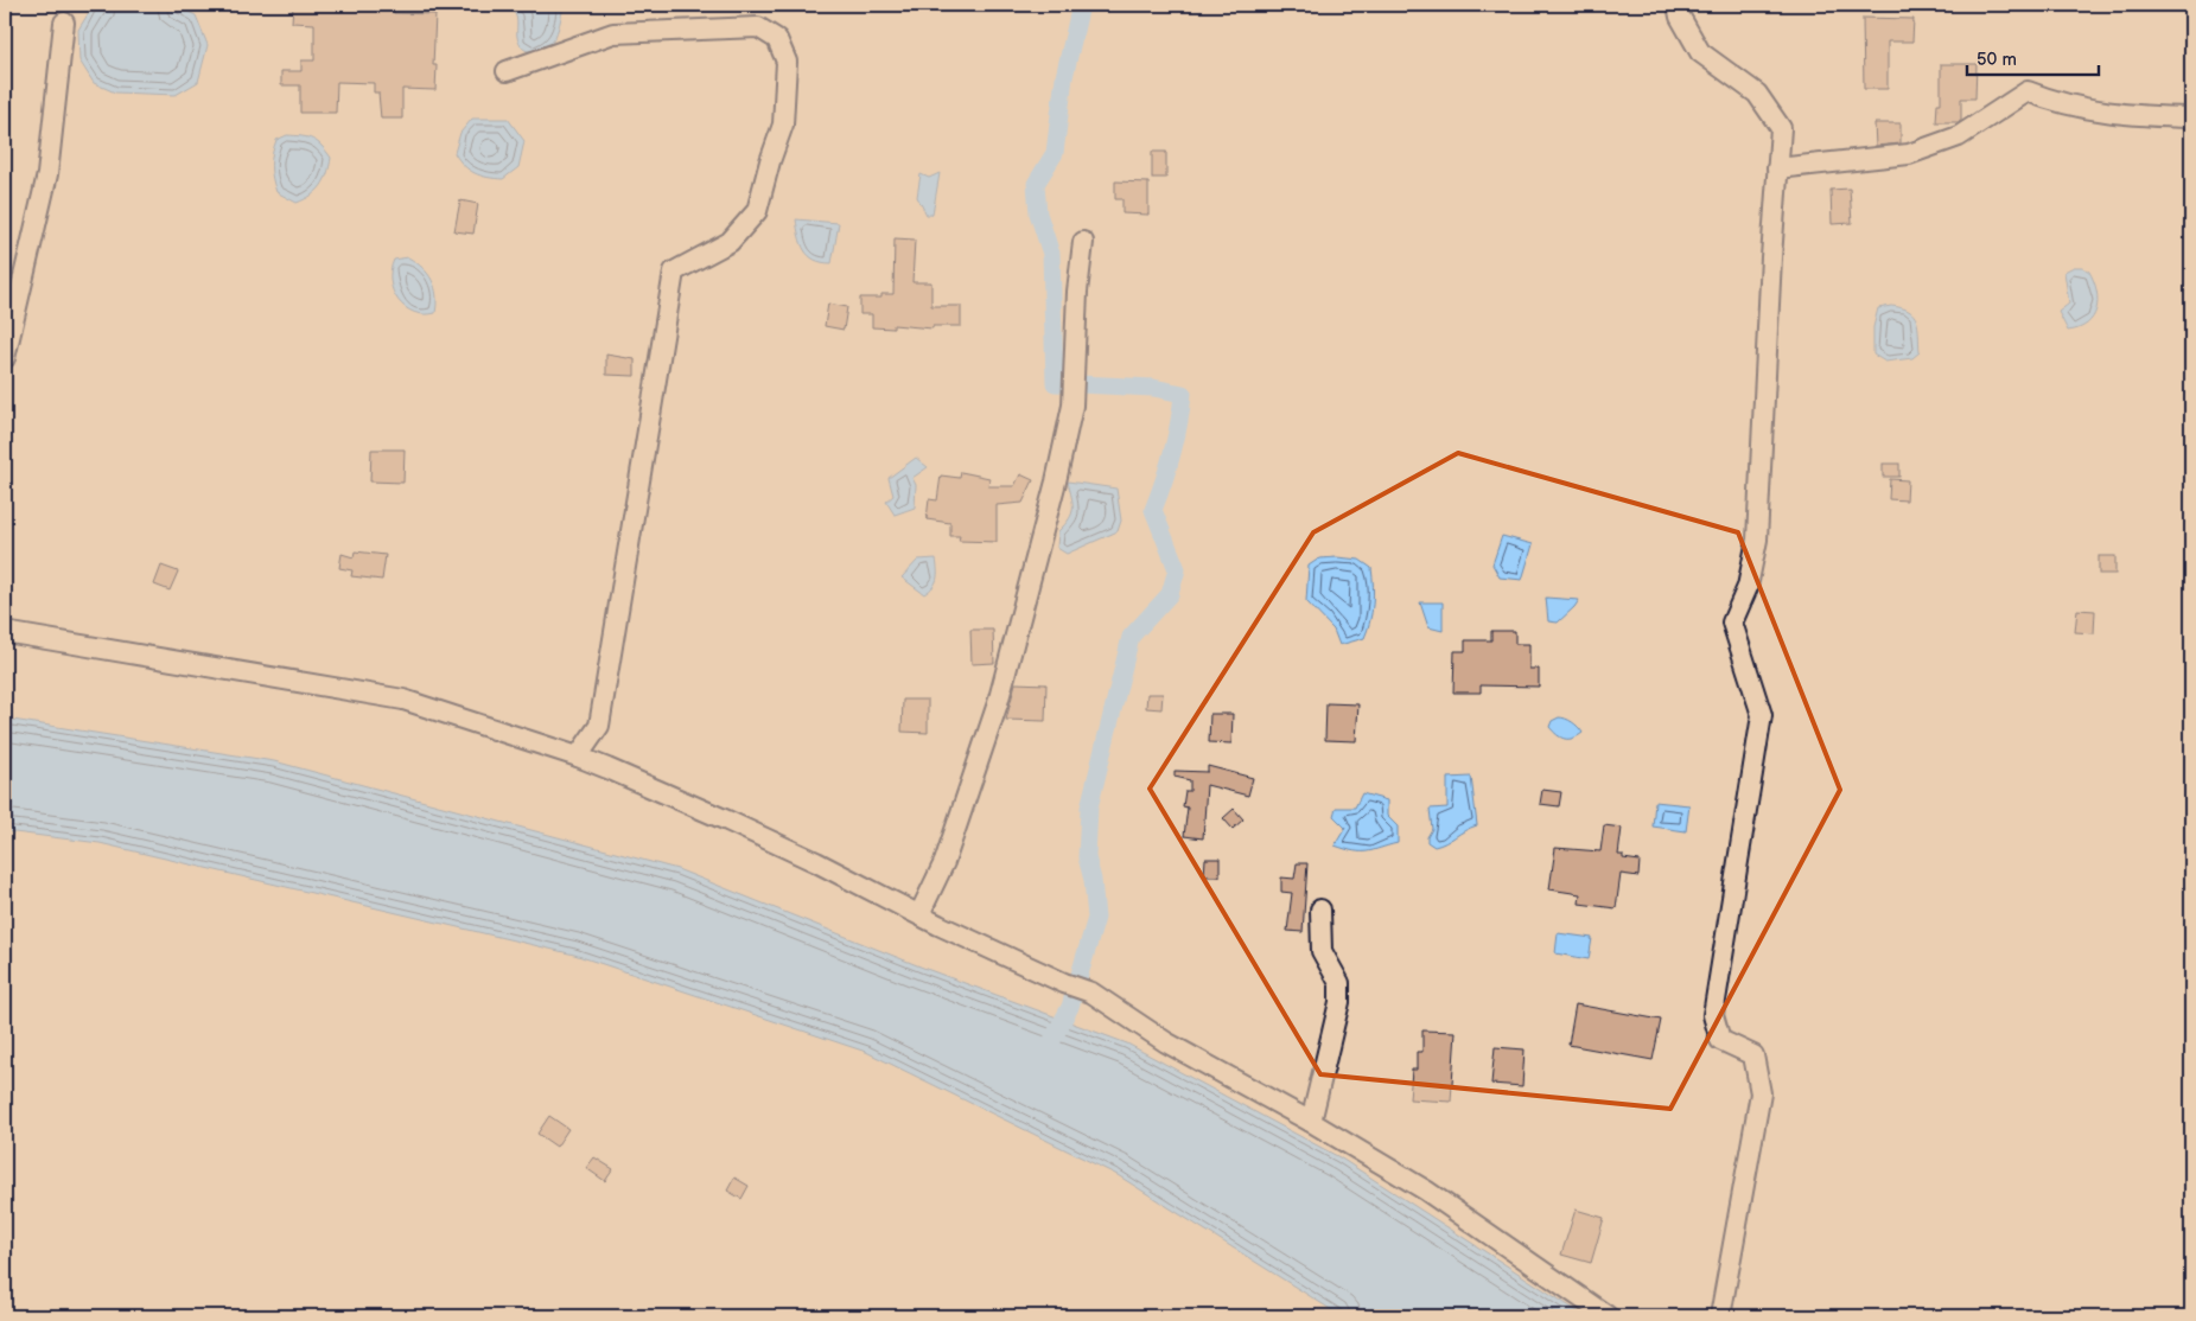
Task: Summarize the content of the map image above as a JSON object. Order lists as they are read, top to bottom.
{
  "scale_bar": "50 m"
}
